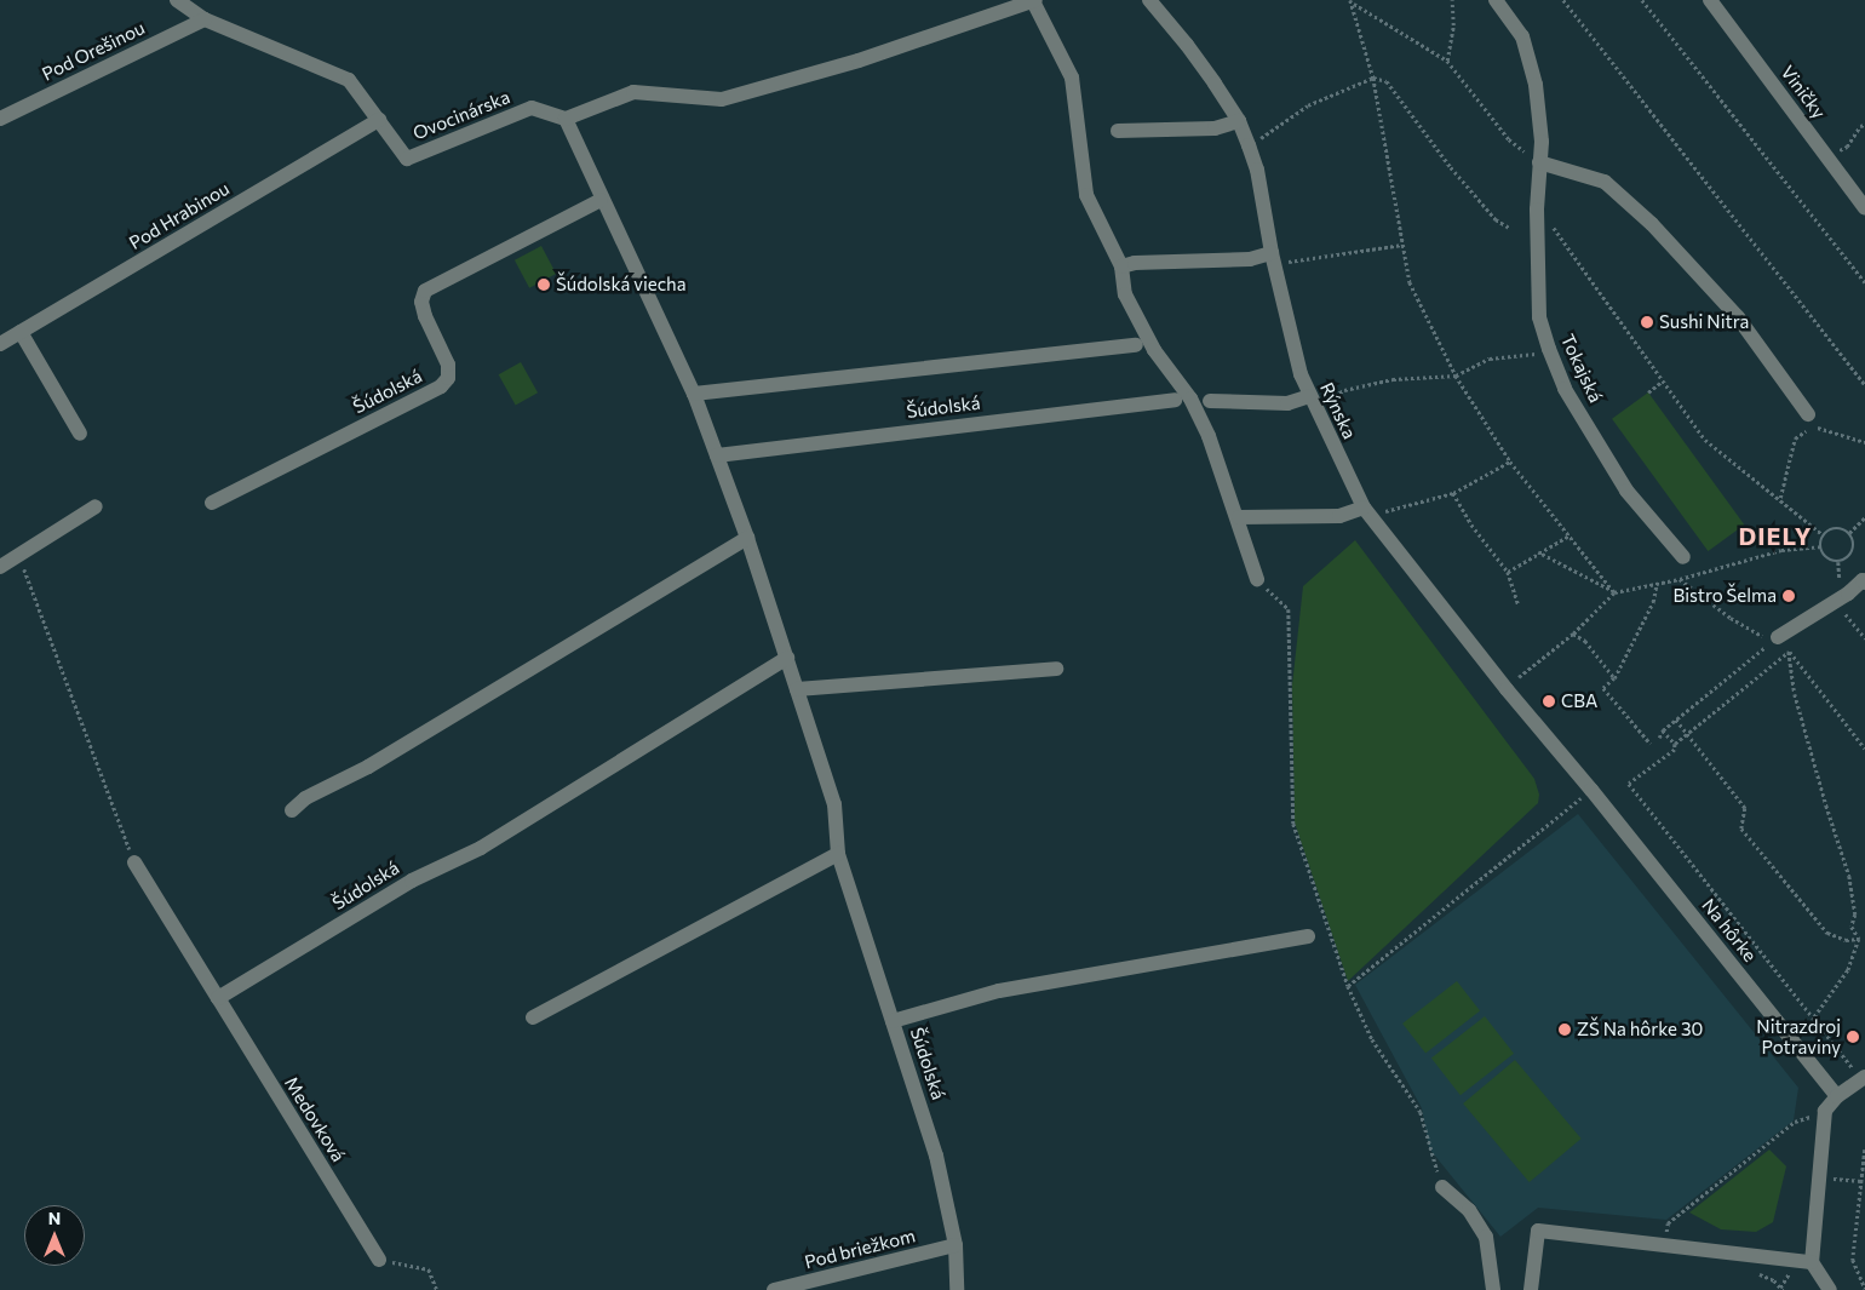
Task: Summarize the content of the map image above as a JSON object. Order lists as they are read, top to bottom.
{
  "streets": {
    "street": [
      "Pod Orešinou",
      "Viničky",
      "Ovocinárska",
      "Pod Hrabinou",
      "Tokajská",
      "Šúdolská",
      "Rýnska",
      "Na hôrke",
      "Medovková",
      "Pod briežkom"
    ]
  },
  "crossings": [
    ["Pod Orešinou", "Ovocinárska"],
    ["Ovocinárska", "Pod Hrabinou"],
    ["Ovocinárska", "Šúdolská"],
    ["Šúdolská", "Medovková"],
    ["Šúdolská", "Pod briežkom"],
    ["Rýnska", "Na hôrke"]
  ],
  "districts": ["DIELY"],
  "places": [
    "Šúdolská viecha",
    "Sushi Nitra",
    "Bistro Šelma",
    "CBA",
    "ZŠ Na hôrke 30",
    "Nitrazdroj Potraviny"
  ],
  "north": "top"
}
